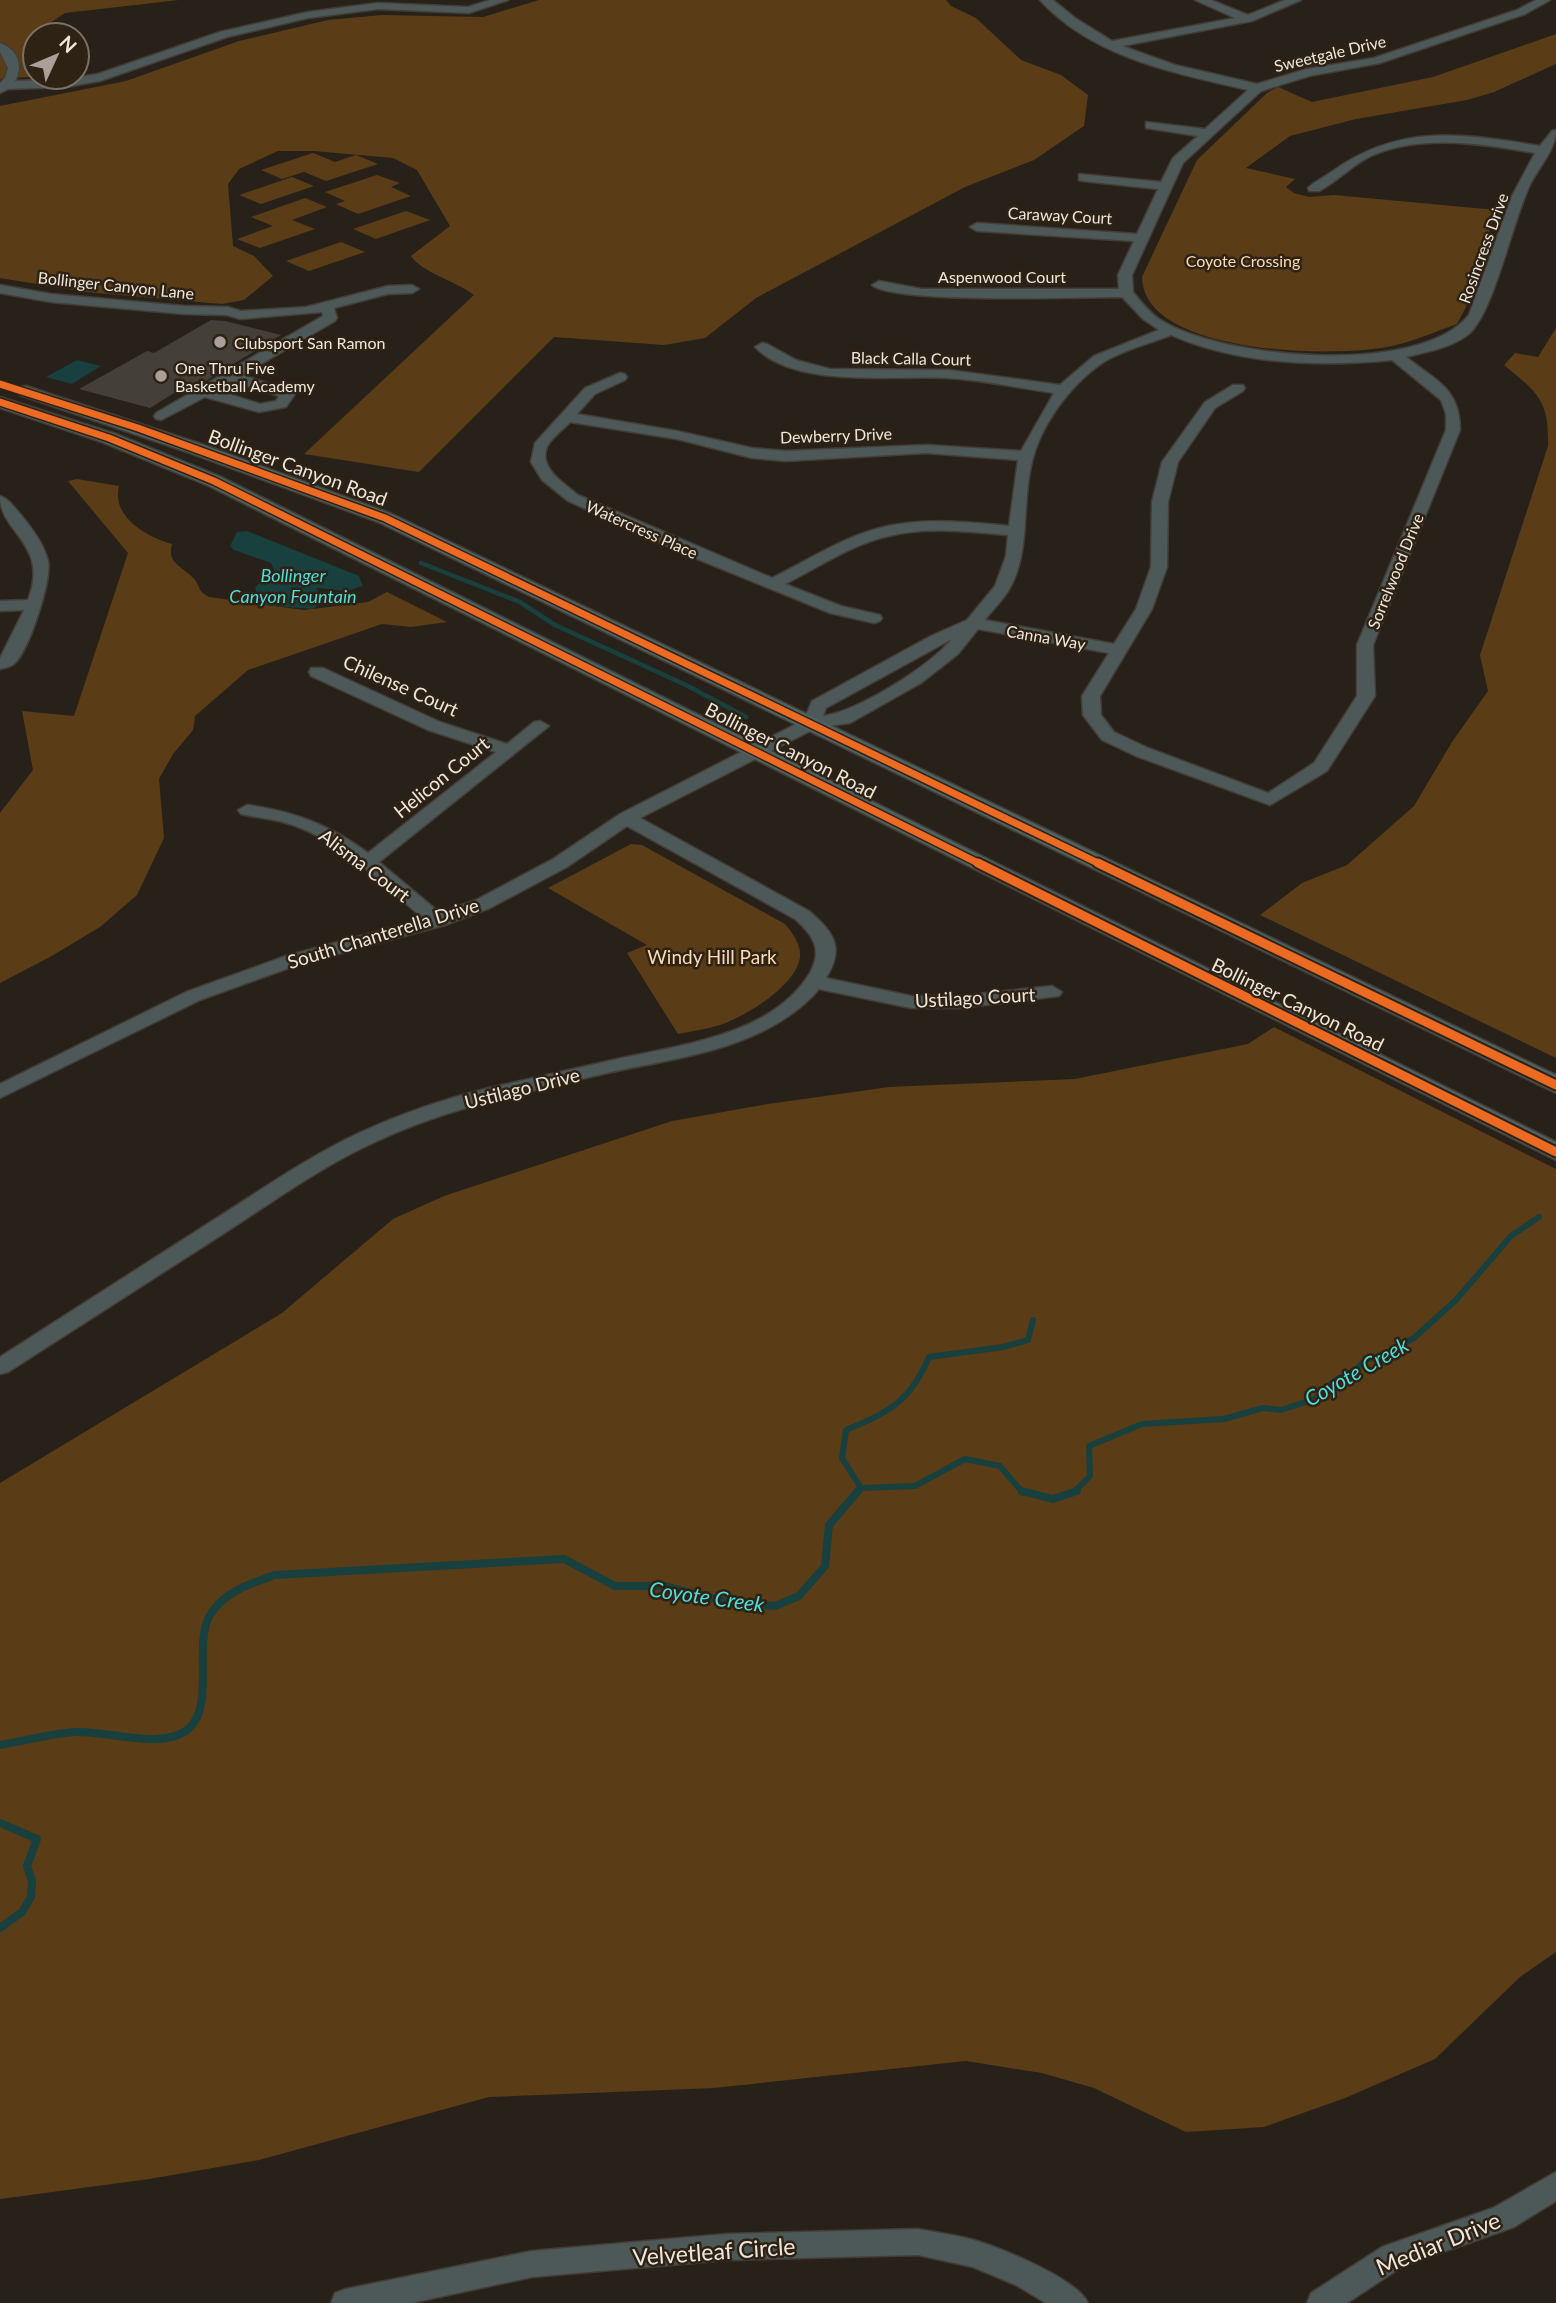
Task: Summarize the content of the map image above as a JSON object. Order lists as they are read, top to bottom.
{
  "streets": {
    "main road": ["Bollinger Canyon Road"],
    "street": [
      "Sweetgale Drive",
      "Caraway Court",
      "Rosincress Drive",
      "Aspenwood Court",
      "Bollinger Canyon Lane",
      "Black Calla Court",
      "Dewberry Drive",
      "Watercress Place",
      "Sorrelwood Drive",
      "Canna Way",
      "Chilense Court",
      "Helicon Court",
      "Alisma Court",
      "South Chanterella Drive",
      "Ustilago Court",
      "Ustilago Drive",
      "Mediar Drive",
      "Velvetleaf Circle"
    ]
  },
  "crossings": [
    ["Sweetgale Drive", "Caraway Court"],
    ["Sweetgale Drive", "Aspenwood Court"],
    ["Rosincress Drive", "Sorrelwood Drive"],
    ["Rosincress Drive", "South Chanterella Drive"],
    ["Black Calla Court", "South Chanterella Drive"],
    ["Dewberry Drive", "Watercress Place"],
    ["Dewberry Drive", "South Chanterella Drive"],
    ["Bollinger Canyon Road", "South Chanterella Drive"],
    ["Sorrelwood Drive", "Canna Way"],
    ["Canna Way", "South Chanterella Drive"],
    ["Chilense Court", "Helicon Court"],
    ["Helicon Court", "Alisma Court"],
    ["Alisma Court", "South Chanterella Drive"],
    ["South Chanterella Drive", "Ustilago Drive"],
    ["Ustilago Court", "Ustilago Drive"]
  ],
  "water": ["Bollinger Canyon Fountain", "Coyote Creek"],
  "parks": ["Coyote Crossing", "Windy Hill Park"],
  "places": ["Clubsport San Ramon", "One Thru Five Basketball Academy"],
  "north": "top right"
}
